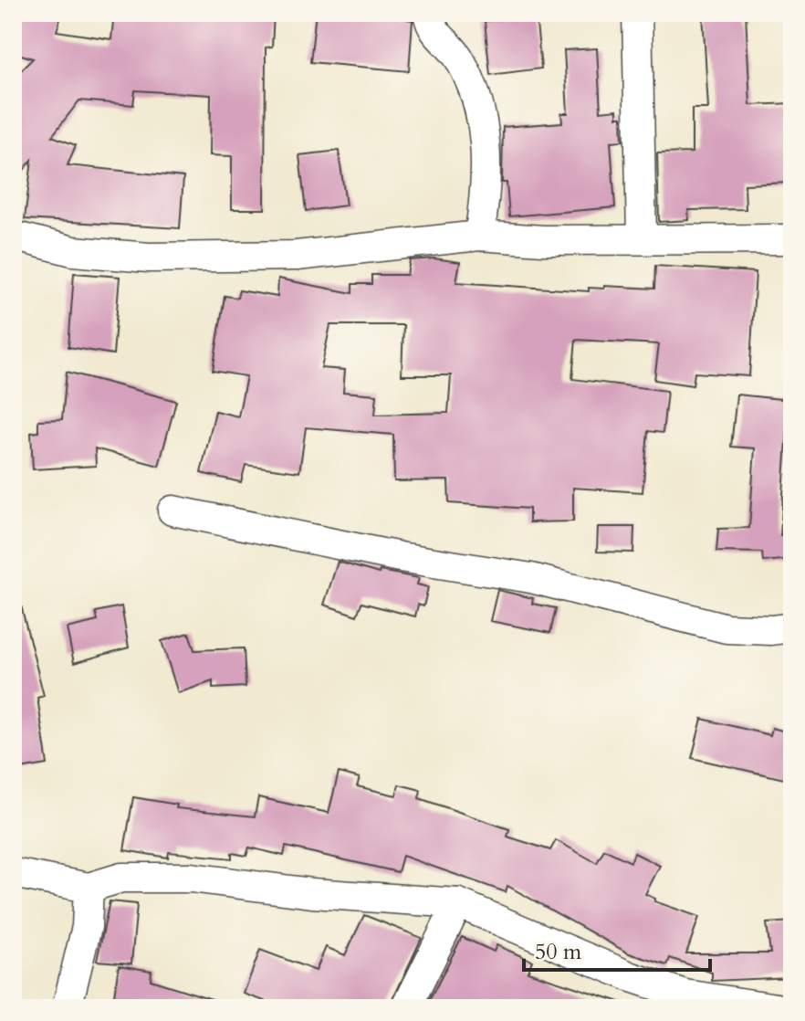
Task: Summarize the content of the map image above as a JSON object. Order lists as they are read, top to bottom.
{
  "scale_bar": "50 m"
}
